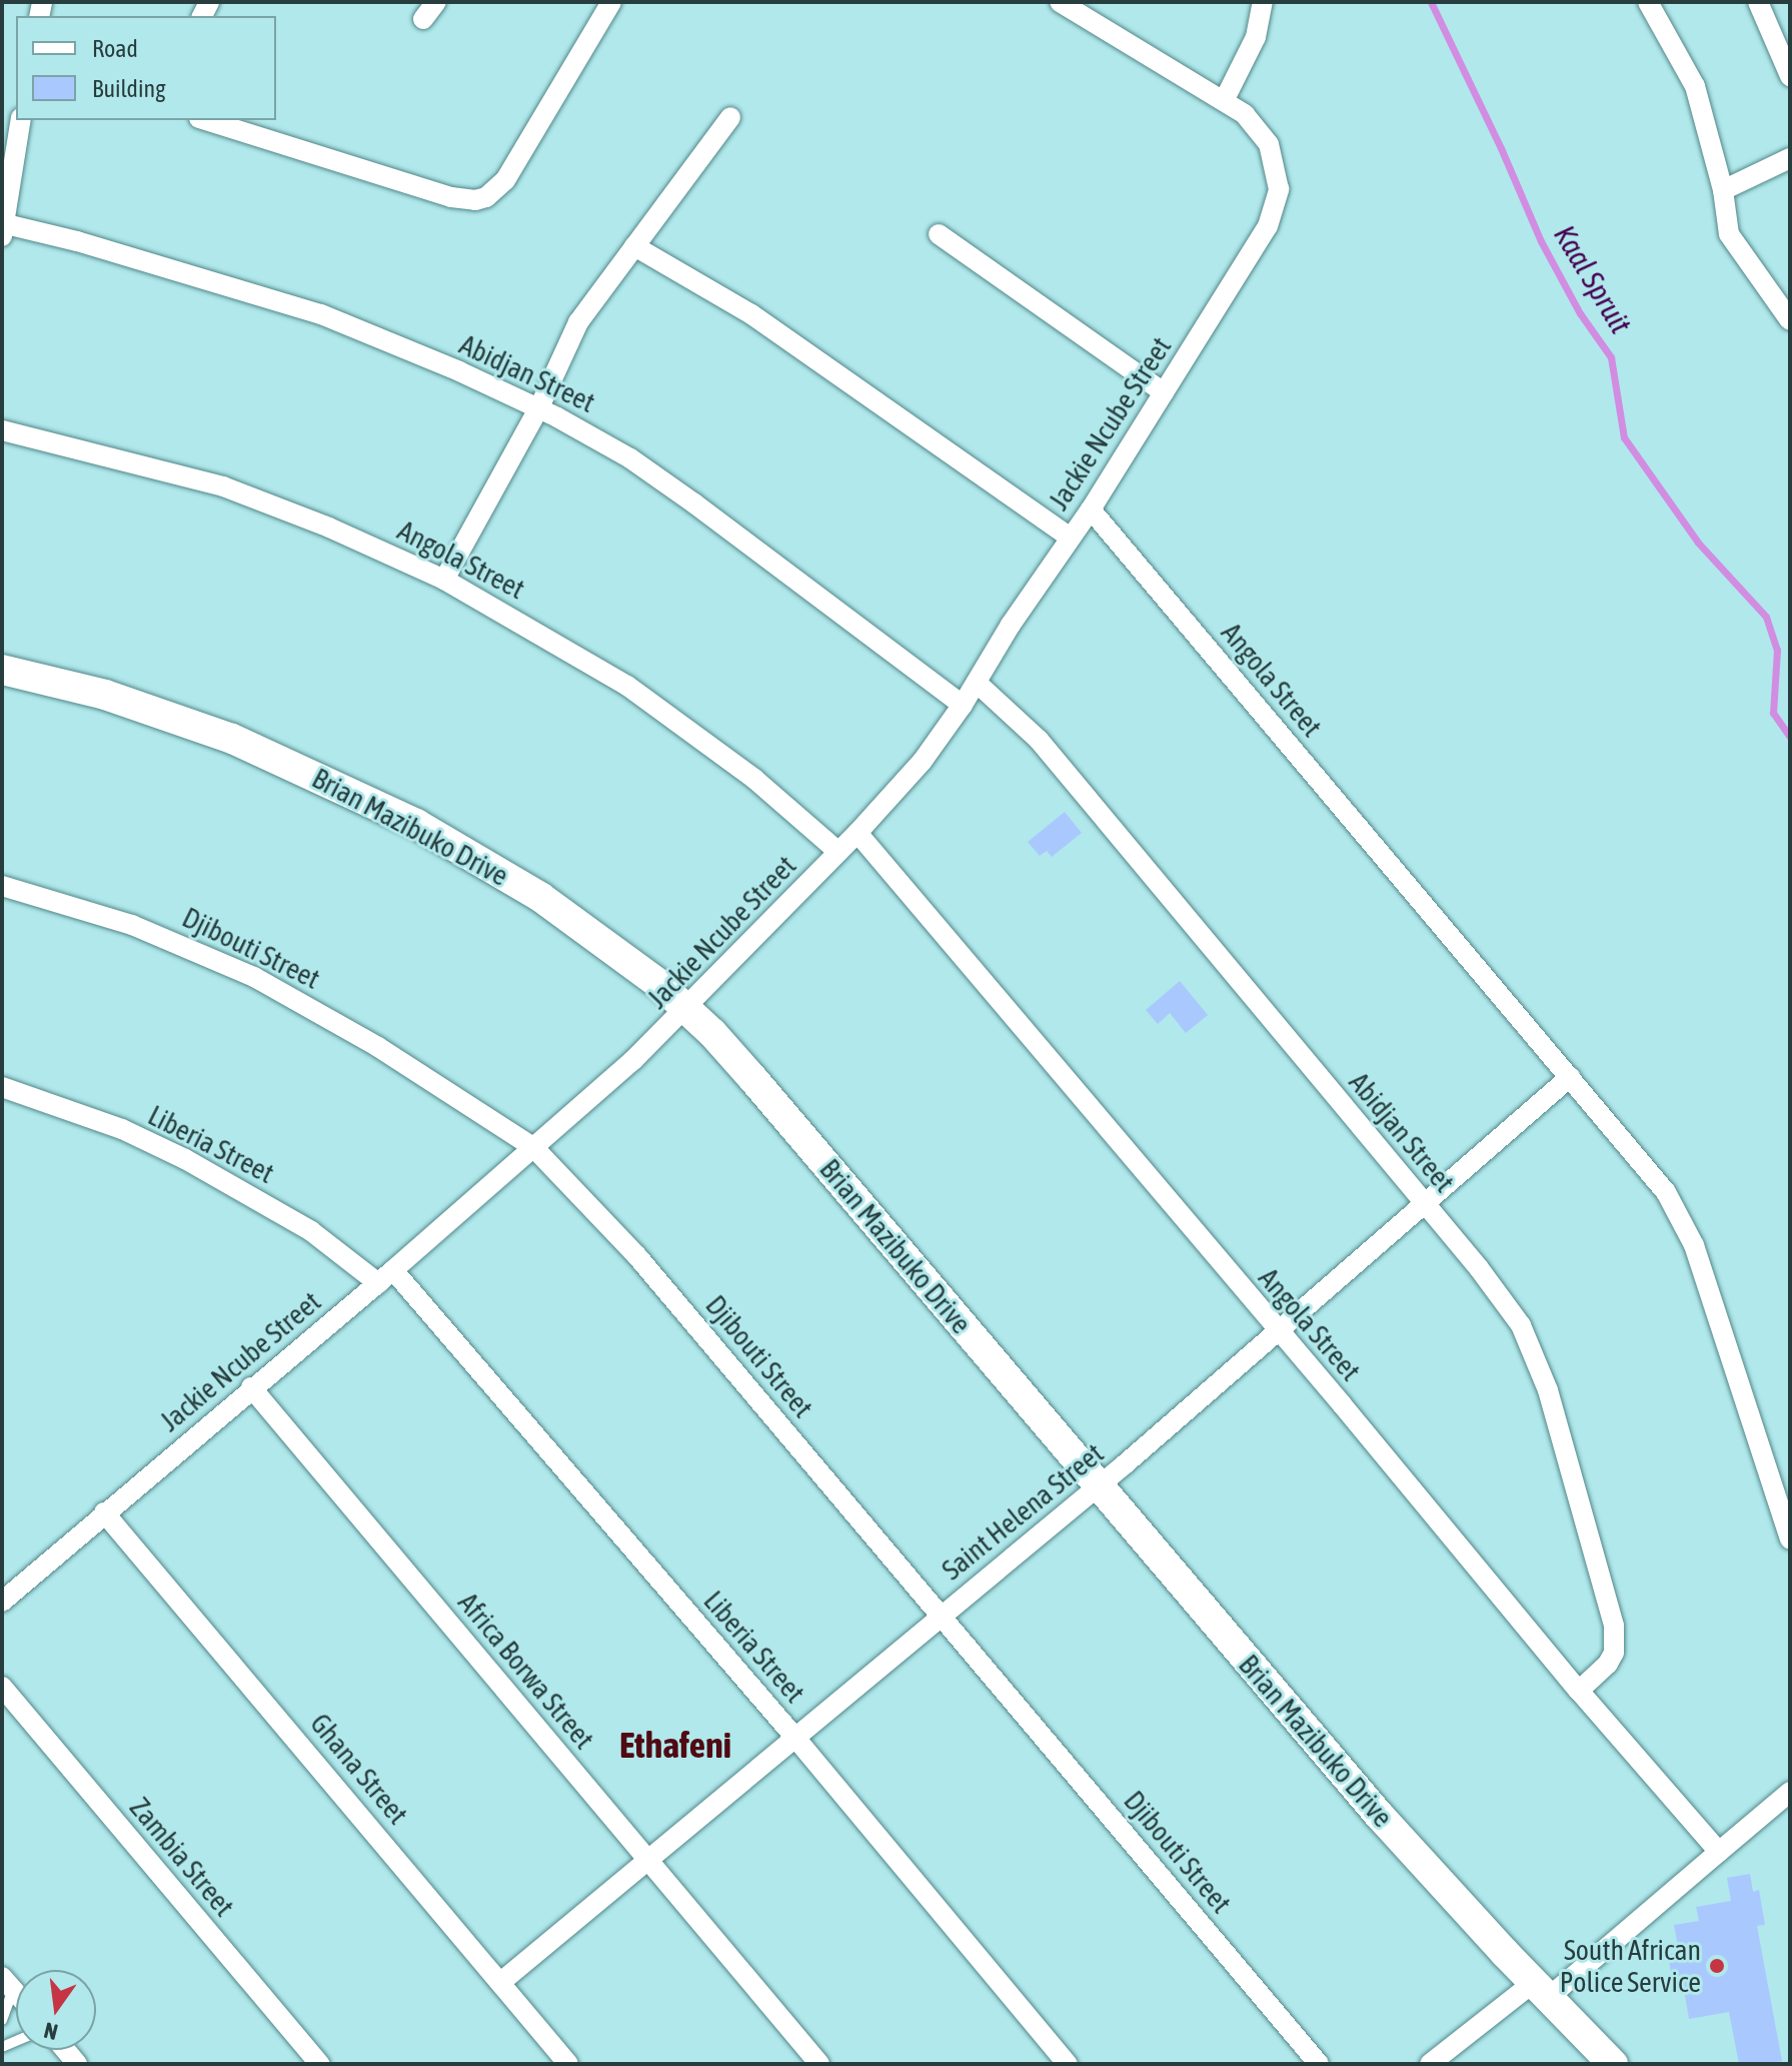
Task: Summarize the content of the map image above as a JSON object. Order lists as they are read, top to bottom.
{
  "streets": {
    "street": [
      "Abidjan Street",
      "Jackie Ncube Street",
      "Angola Street",
      "Brian Mazibuko Drive",
      "Djibouti Street",
      "Liberia Street",
      "Saint Helena Street",
      "Africa Borwa Street",
      "Ghana Street",
      "Zambia Street"
    ]
  },
  "crossings": [
    ["Abidjan Street", "Jackie Ncube Street"],
    ["Abidjan Street", "Angola Street"],
    ["Abidjan Street", "Saint Helena Street"],
    ["Jackie Ncube Street", "Angola Street"],
    ["Jackie Ncube Street", "Brian Mazibuko Drive"],
    ["Jackie Ncube Street", "Djibouti Street"],
    ["Jackie Ncube Street", "Liberia Street"],
    ["Jackie Ncube Street", "Africa Borwa Street"],
    ["Jackie Ncube Street", "Ghana Street"],
    ["Angola Street", "Saint Helena Street"],
    ["Brian Mazibuko Drive", "Saint Helena Street"],
    ["Djibouti Street", "Saint Helena Street"],
    ["Liberia Street", "Saint Helena Street"],
    ["Saint Helena Street", "Africa Borwa Street"],
    ["Saint Helena Street", "Ghana Street"]
  ],
  "districts": ["Ethafeni"],
  "water": ["Kaal Spruit"],
  "places": ["South African Police Service"],
  "legend": ["Road", "Building"],
  "north": "bottom"
}
